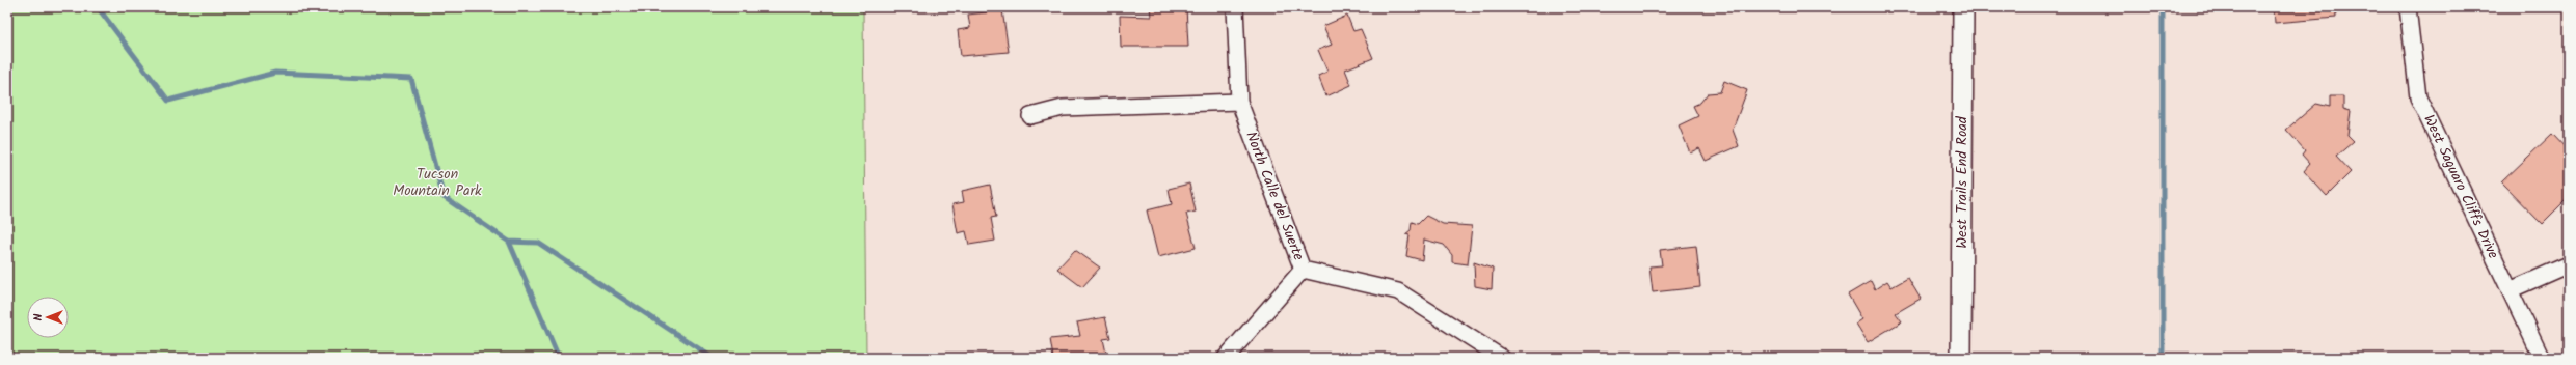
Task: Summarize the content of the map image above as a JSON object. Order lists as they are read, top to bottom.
{
  "streets": {
    "street": ["West Trails End Road", "West Saguaro Cliffs Drive", "North Calle del Suerte"]
  },
  "parks": ["Tucson Mountain Park"],
  "north": "left"
}
